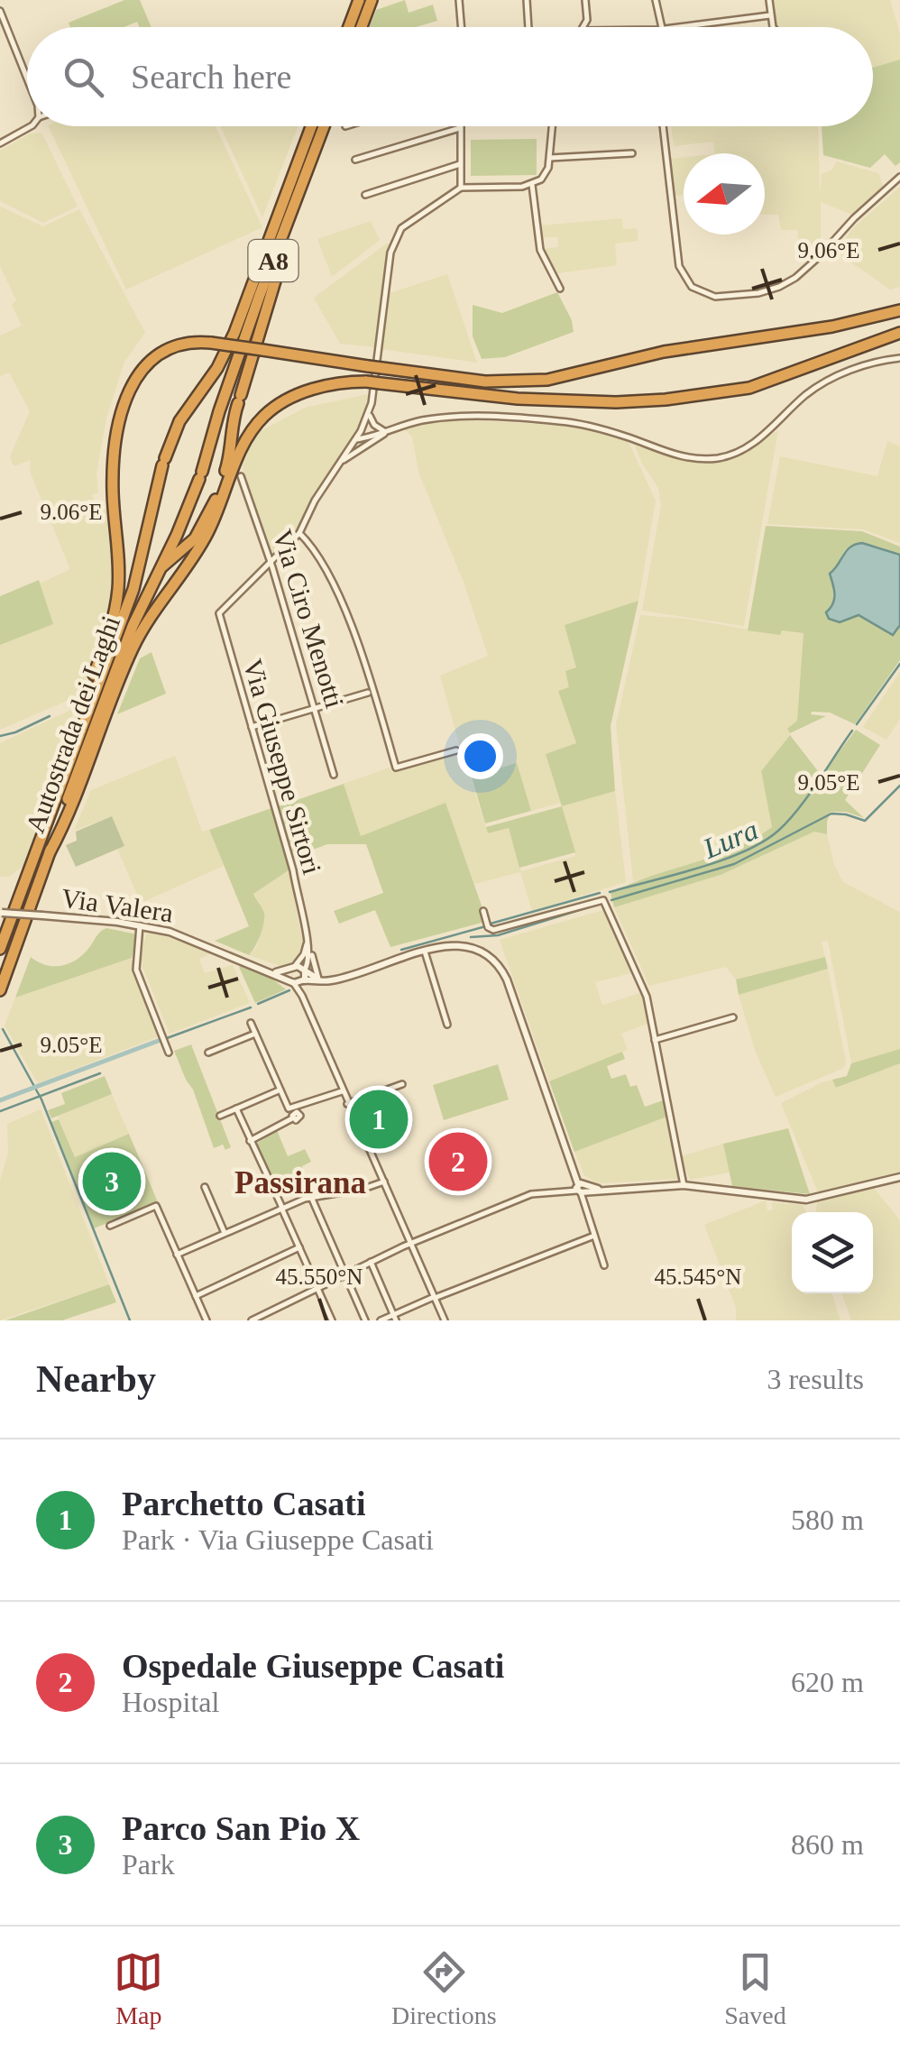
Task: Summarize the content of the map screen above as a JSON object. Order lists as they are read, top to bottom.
{
  "streets": {
    "highway": ["A8", "Autostrada dei Laghi"],
    "street": ["Via Ciro Menotti", "Via Giuseppe Sirtori", "Via Valera"]
  },
  "crossings": [
    ["A8", "Autostrada dei Laghi"],
    ["Via Ciro Menotti", "Via Giuseppe Sirtori"]
  ],
  "districts": ["Passirana"],
  "water": ["Lura"],
  "north": "left",
  "page": {
    "search": "Search here",
    "pins": ["1", "2", "3"],
    "heading": ["Nearby", "3 results"],
    "list": [
      {
        "mark": "1",
        "name": "Parchetto Casati",
        "note": "Park · Via Giuseppe Casati",
        "value": "580 m"
      },
      {
        "mark": "2",
        "name": "Ospedale Giuseppe Casati",
        "note": "Hospital",
        "value": "620 m"
      },
      {
        "mark": "3",
        "name": "Parco San Pio X",
        "note": "Park",
        "value": "860 m"
      }
    ],
    "nav": ["Map", "Directions", "Saved"]
  },
  "coordinates": [
    "9.06°E",
    "9.05°E",
    "45.550°N",
    "45.545°N"
  ]
}
